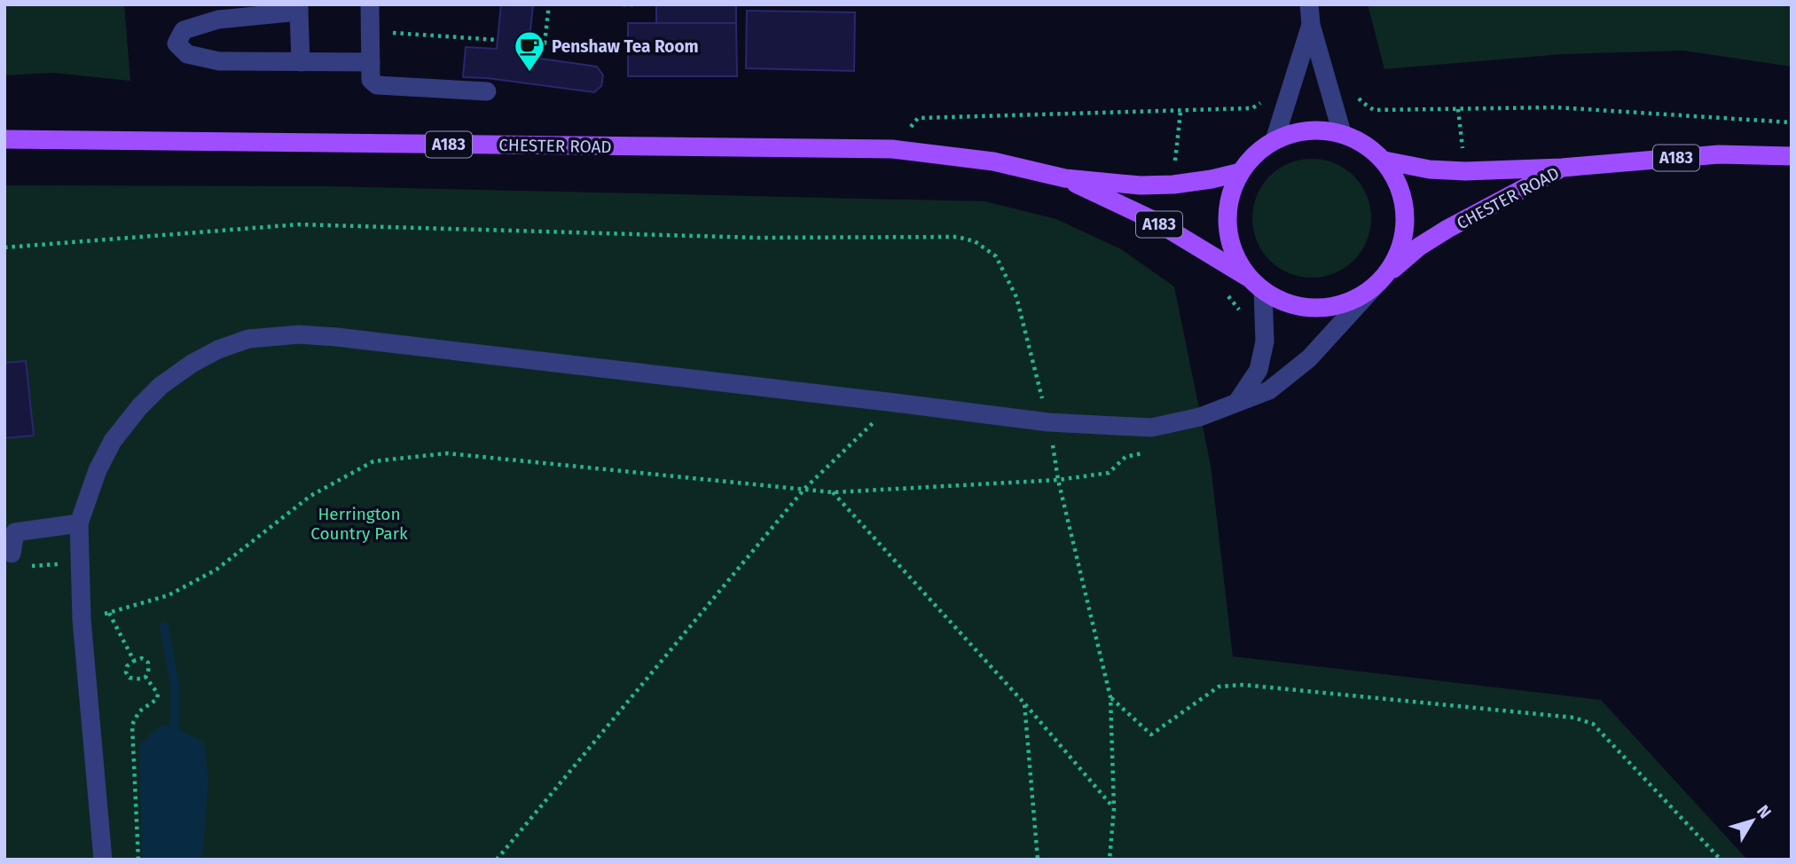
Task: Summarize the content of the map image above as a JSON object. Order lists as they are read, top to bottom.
{
  "streets": {
    "main road": ["A183", "CHESTER ROAD"]
  },
  "crossings": [
    ["A183", "CHESTER ROAD"]
  ],
  "parks": ["Herrington Country Park"],
  "places": {
    "cafe": ["Penshaw Tea Room"]
  },
  "north": "top right"
}
